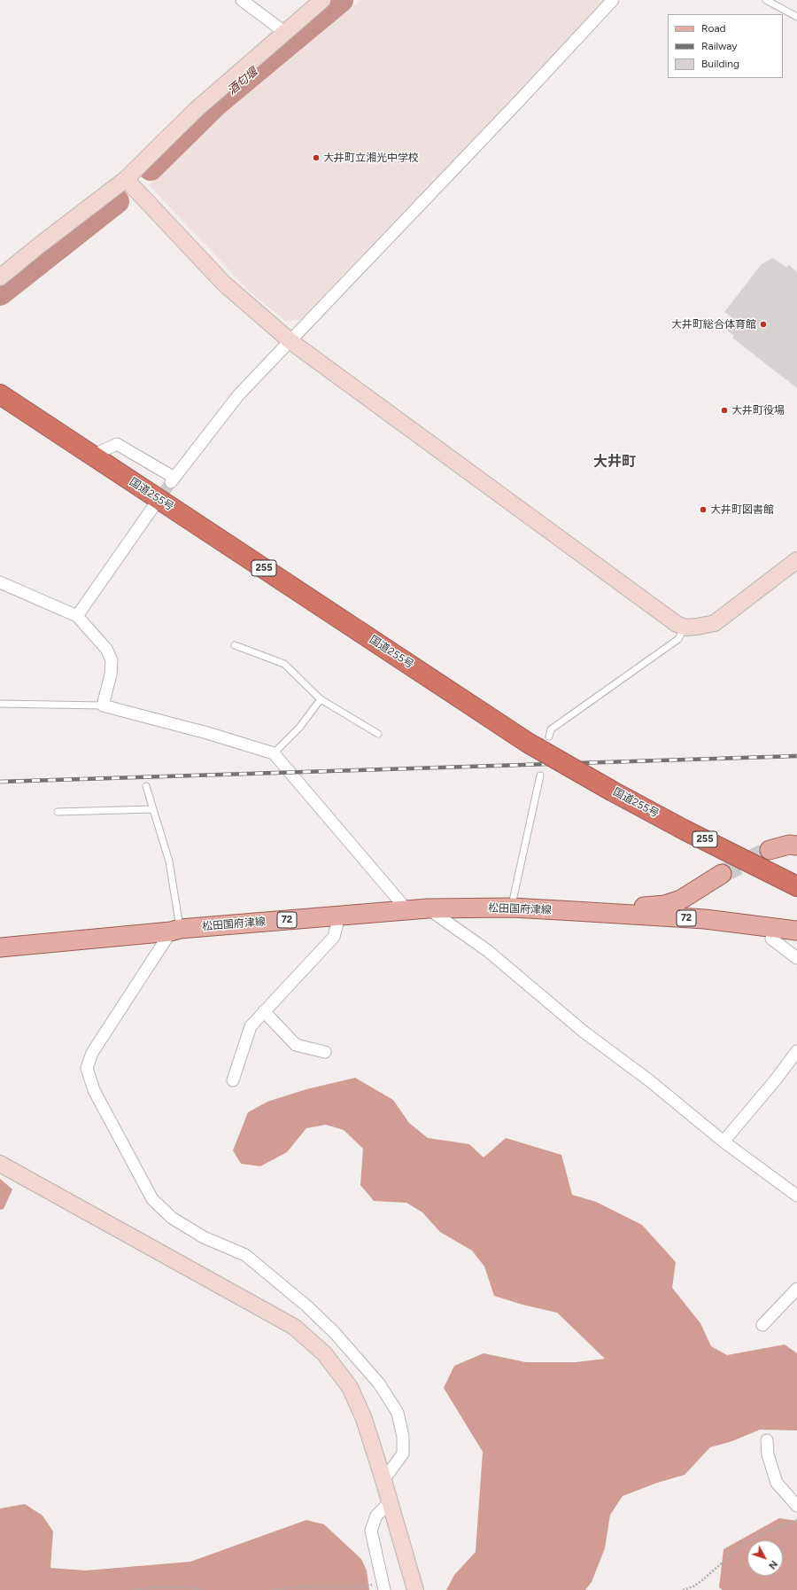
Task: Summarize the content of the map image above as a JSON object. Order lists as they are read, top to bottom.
{
  "streets": {
    "highway": ["国道255号", "255"],
    "main road": ["松田国府津線", "72"]
  },
  "districts": ["大井町"],
  "water": ["酒匂堰"],
  "places": [
    "大井町立湘光中学校",
    "大井町総合体育館",
    "大井町役場",
    "大井町図書館"
  ],
  "legend": ["Road", "Railway", "Building"],
  "north": "bottom right"
}
